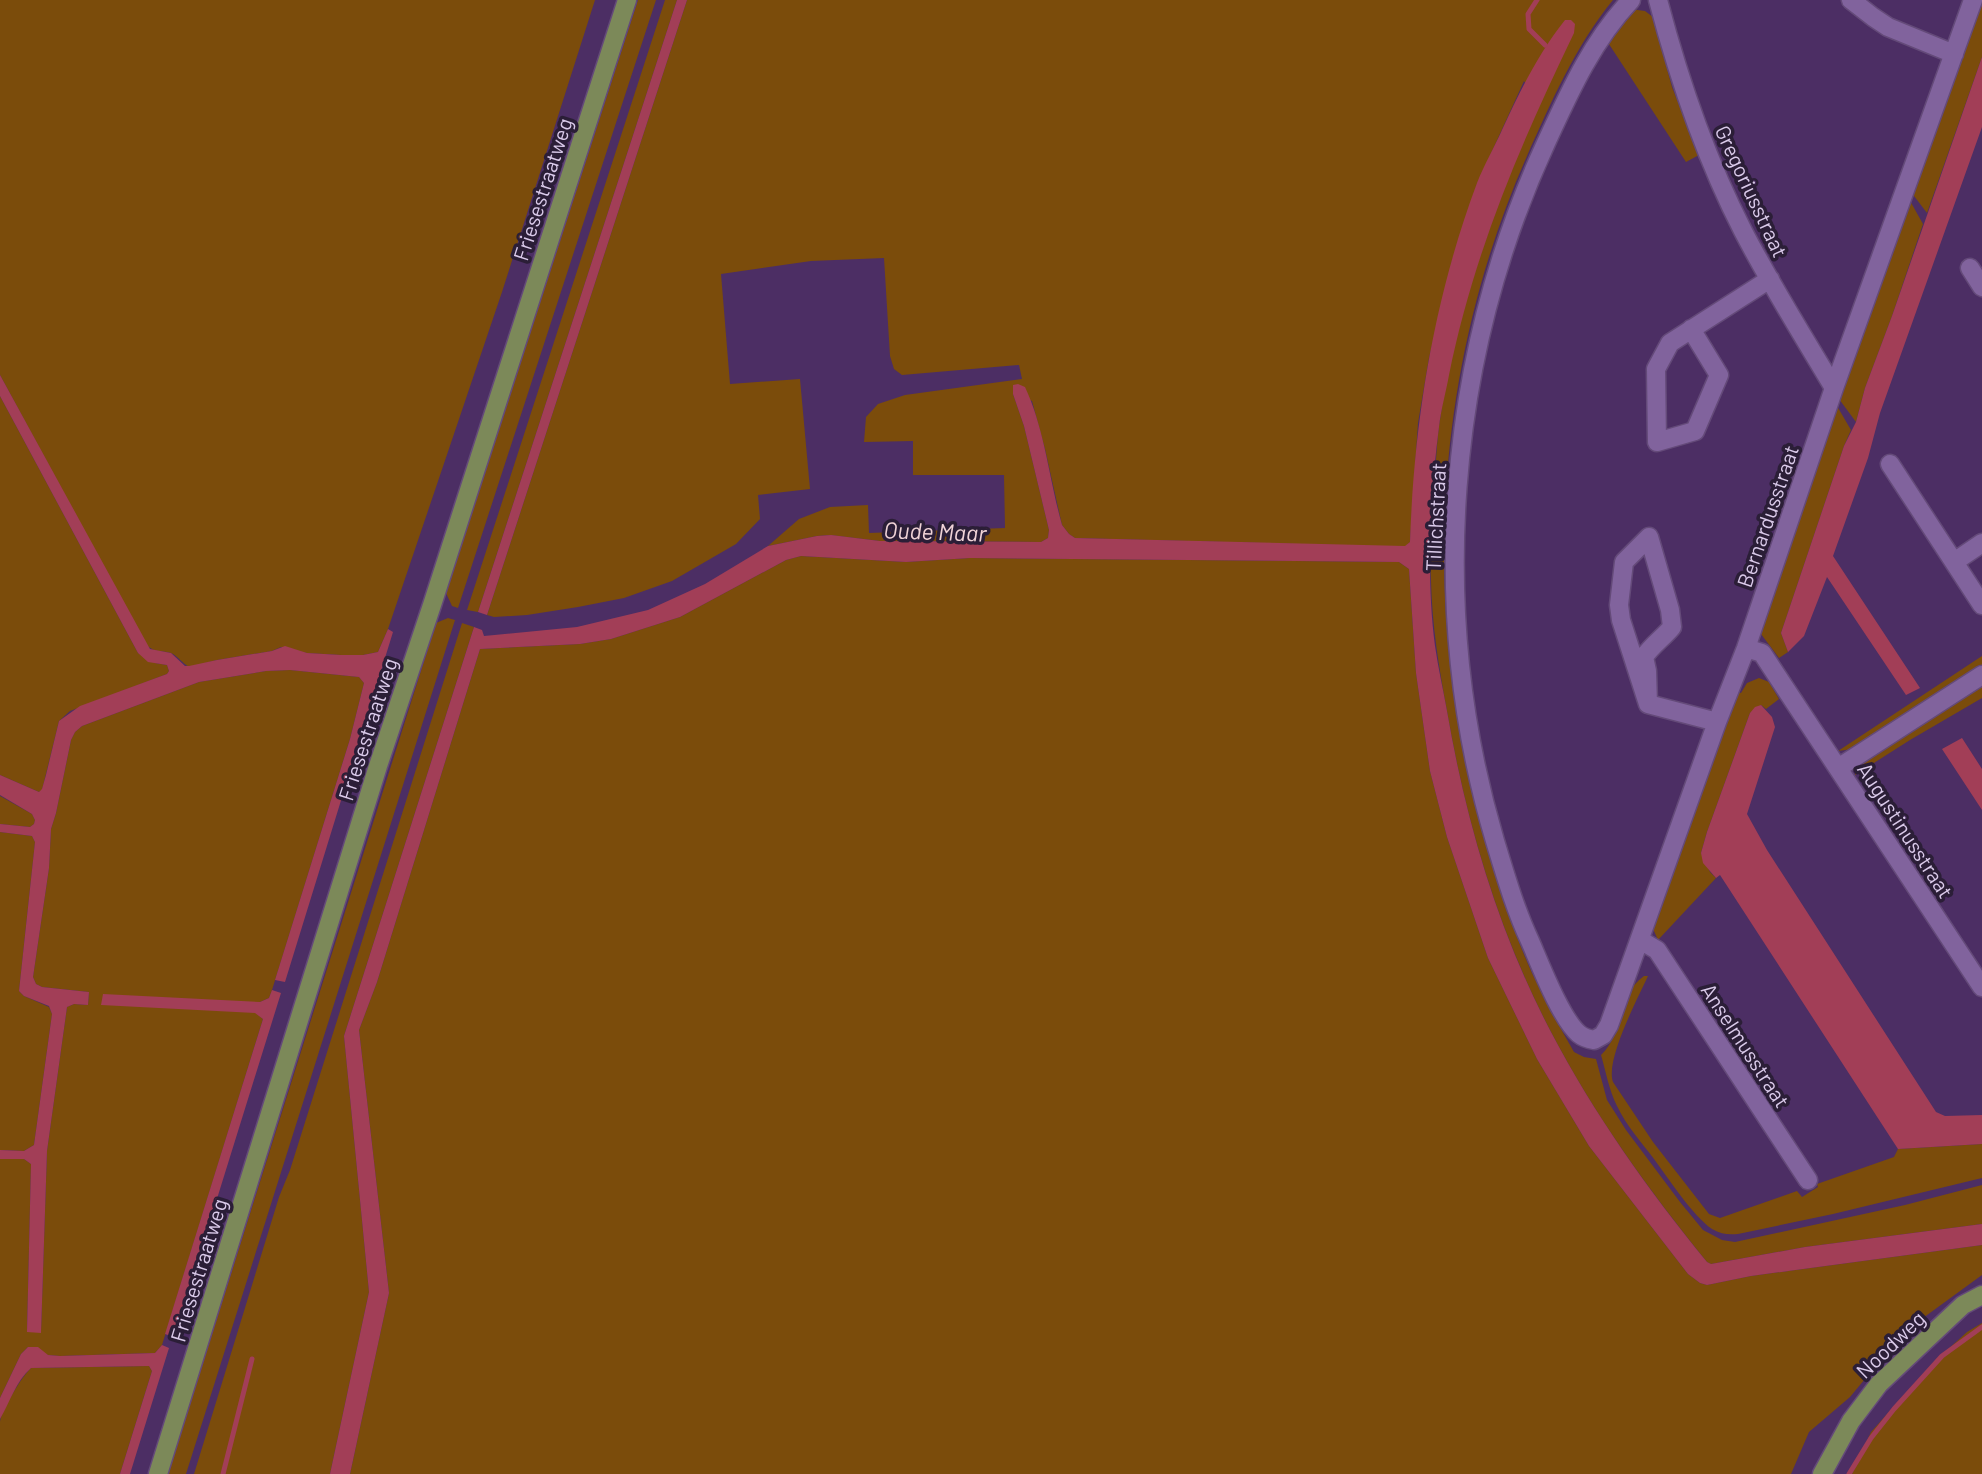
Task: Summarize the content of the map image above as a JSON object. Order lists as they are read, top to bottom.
{
  "streets": {
    "main road": ["Friesestraatweg", "Noodweg"],
    "street": [
      "Gregoriusstraat",
      "Bernardusstraat",
      "Tillichstraat",
      "Augustinusstraat",
      "Anselmusstraat"
    ]
  },
  "crossings": [
    ["Gregoriusstraat", "Bernardusstraat"],
    ["Bernardusstraat", "Tillichstraat"],
    ["Bernardusstraat", "Augustinusstraat"],
    ["Bernardusstraat", "Anselmusstraat"]
  ],
  "water": ["Oude Maar"]
}
